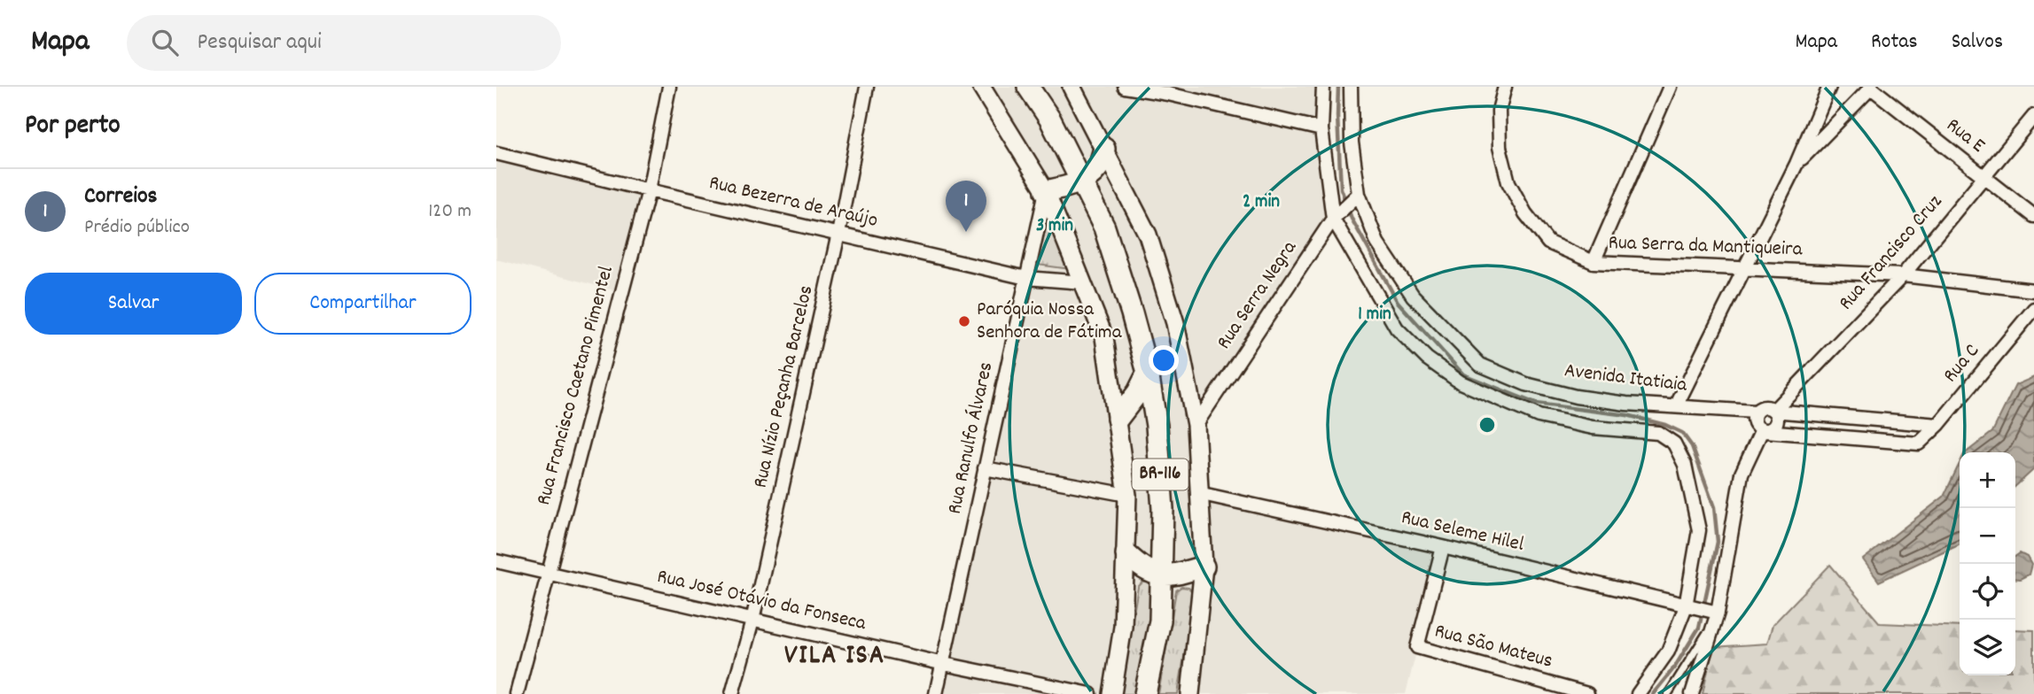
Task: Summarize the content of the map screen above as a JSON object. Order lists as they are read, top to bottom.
{
  "streets": {
    "highway": ["BR-116"],
    "street": [
      "Rua E",
      "Rua Bezerra de Araújo",
      "Rua Serra da Mantiqueira",
      "Rua Francisco Cruz",
      "Rua Serra Negra",
      "Rua C",
      "Avenida Itatiaia",
      "Rua Francisco Caetano Pimentel",
      "Rua Nízio Peçanha Barcelos",
      "Rua Ranulfo Álvares",
      "Rua Seleme Hilel",
      "Rua José Otávio da Fonseca",
      "Rua São Mateus"
    ]
  },
  "crossings": [
    ["Rua E", "Rua Francisco Cruz"],
    ["Rua Bezerra de Araújo", "Rua Francisco Caetano Pimentel"],
    ["Rua Bezerra de Araújo", "Rua Nízio Peçanha Barcelos"],
    ["Rua Bezerra de Araújo", "Rua Ranulfo Álvares"],
    ["Rua Serra da Mantiqueira", "Rua Francisco Cruz"],
    ["Rua Francisco Cruz", "Rua C"],
    ["Rua Francisco Cruz", "Avenida Itatiaia"],
    ["Rua Serra Negra", "Avenida Itatiaia"],
    ["Rua C", "Avenida Itatiaia"],
    ["Rua Francisco Caetano Pimentel", "Rua José Otávio da Fonseca"],
    ["Rua Nízio Peçanha Barcelos", "Rua José Otávio da Fonseca"],
    ["Rua Ranulfo Álvares", "Rua José Otávio da Fonseca"],
    ["Rua Seleme Hilel", "Rua São Mateus"]
  ],
  "districts": ["VILA ISA"],
  "places": ["Paróquia Nossa Senhora de Fátima"],
  "page": {
    "header": "Mapa",
    "search": "Pesquisar aqui",
    "nav": ["Mapa", "Rotas", "Salvos"],
    "heading": "Por perto",
    "list": [
      {
        "mark": "1",
        "name": "Correios",
        "note": "Prédio público",
        "value": "120 m"
      }
    ],
    "pins": "1",
    "buttons": ["Salvar", "Compartilhar"],
    "map_buttons": ["+", "−"]
  },
  "rings": ["2 min", "3 min", "1 min"]
}
